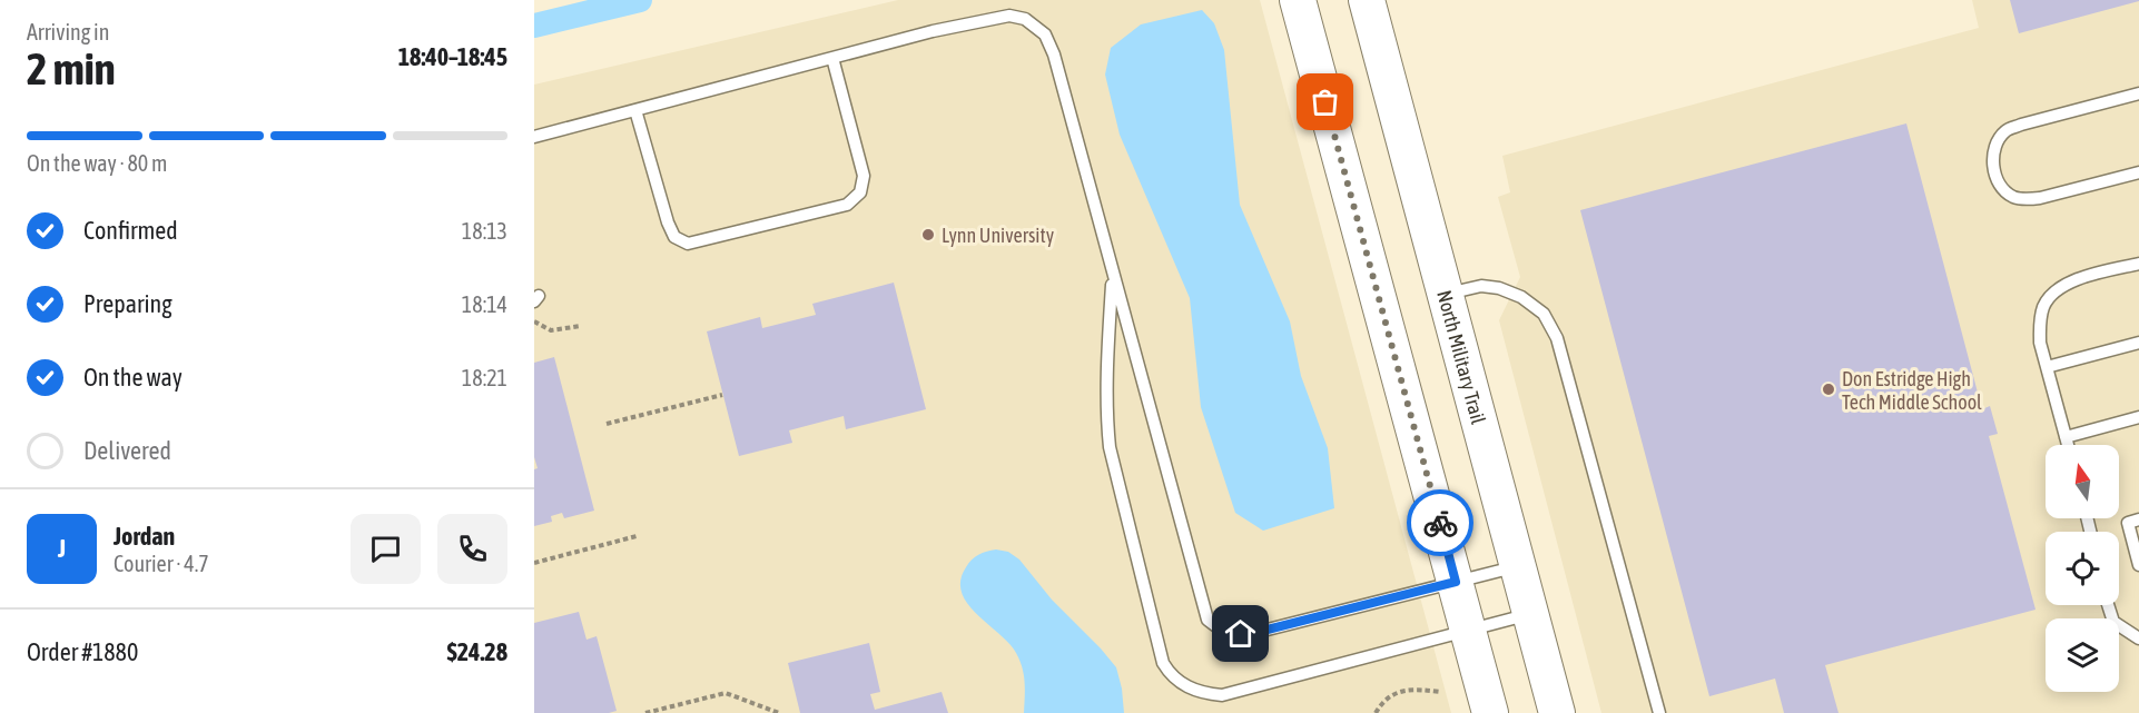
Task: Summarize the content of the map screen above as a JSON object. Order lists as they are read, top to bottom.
{
  "streets": {
    "main road": ["North Military Trail"]
  },
  "places": ["Lynn University", "Don Estridge High Tech Middle School"],
  "north": "top",
  "page": {
    "heading": ["2 min", "Arriving in", "18:40–18:45"],
    "panel": [
      "Jordan",
      "Courier · 4.7",
      "Order #1880",
      "$24.28"
    ],
    "bar": "On the way · 80 m",
    "list": [
      ["Confirmed", "18:13"],
      ["Preparing", "18:14"],
      ["On the way", "18:21"],
      "Delivered"
    ],
    "round": "J"
  }
}
